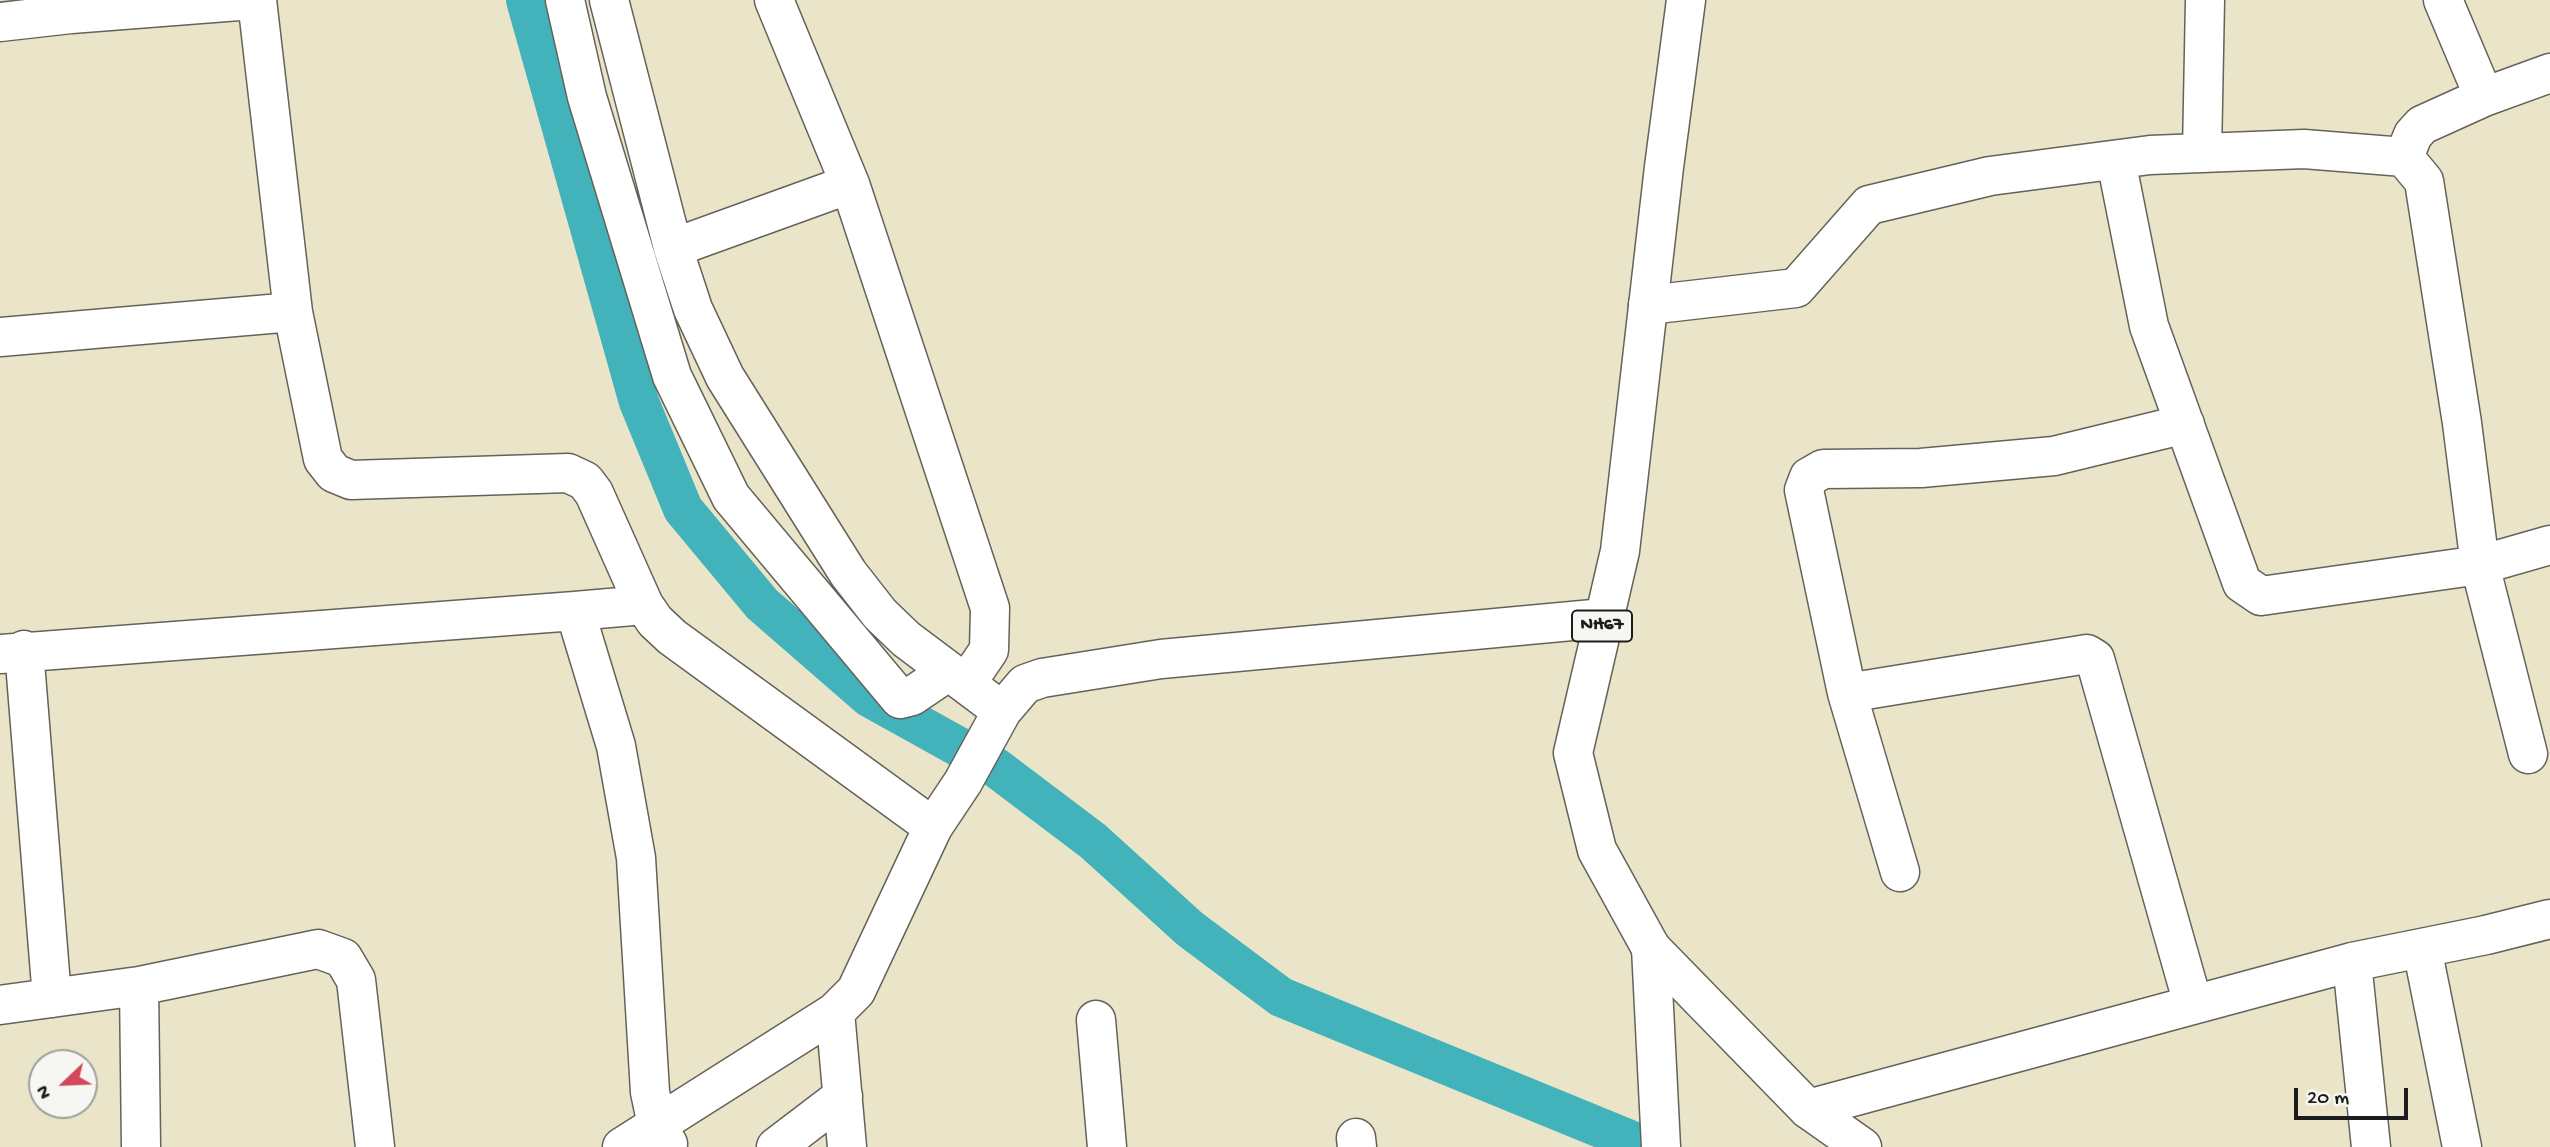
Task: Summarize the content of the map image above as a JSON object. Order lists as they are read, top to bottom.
{
  "streets": {
    "main road": ["NH67"]
  },
  "scale_bar": "20 m",
  "north": "bottom left"
}
